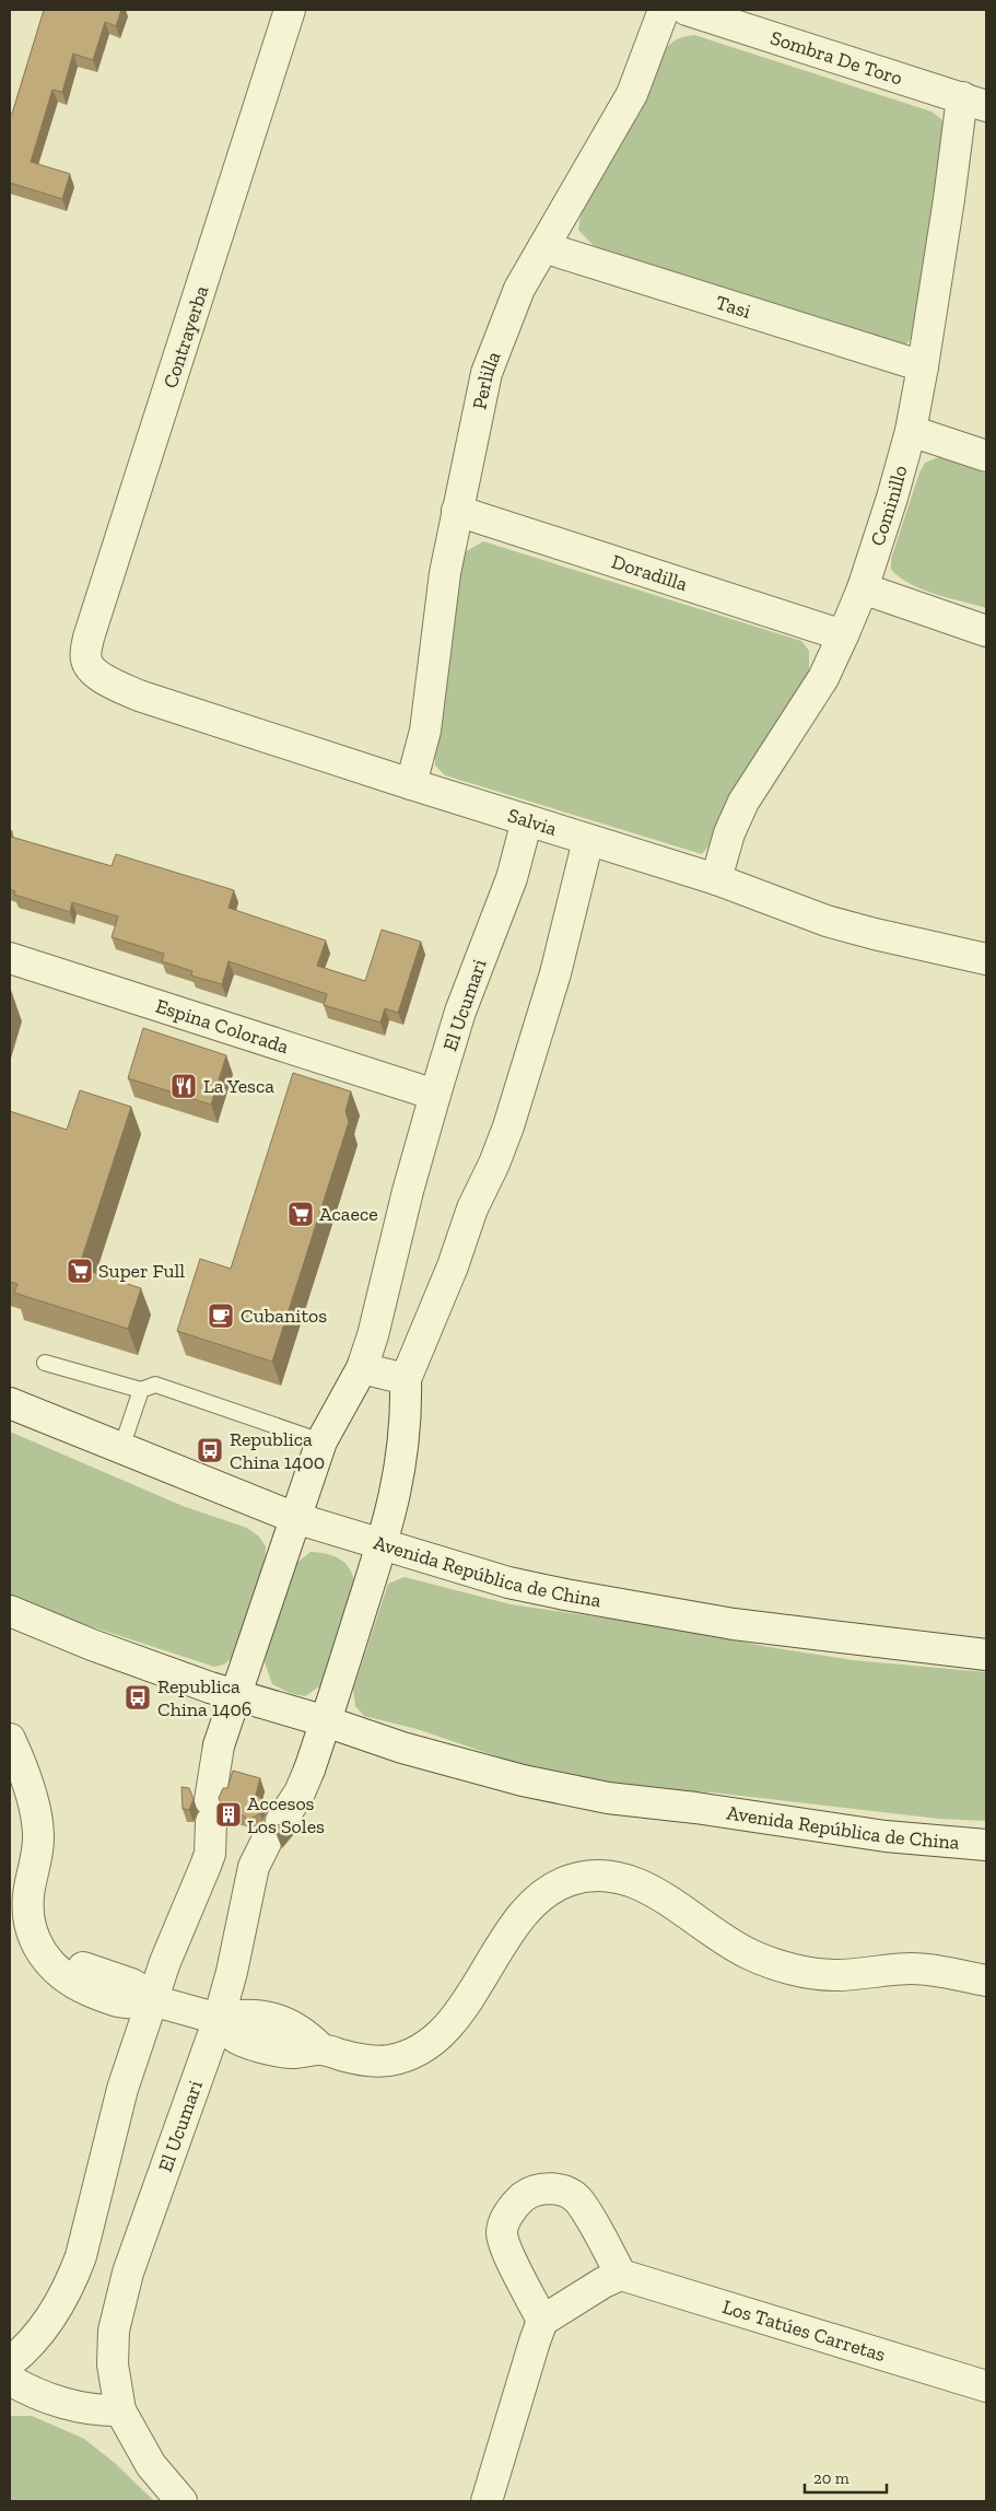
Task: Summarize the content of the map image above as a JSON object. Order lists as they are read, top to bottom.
{
  "streets": {
    "street": [
      "Sombra De Toro",
      "Tasi",
      "Contrayerba",
      "Perlilla",
      "Cominillo",
      "Doradilla",
      "Salvia",
      "El Ucumari",
      "Espina Colorada",
      "Avenida República de China",
      "Los Tatúes Carretas"
    ]
  },
  "crossings": [
    ["Sombra De Toro", "Cominillo"],
    ["Tasi", "Perlilla"],
    ["Tasi", "Cominillo"],
    ["Contrayerba", "Salvia"],
    ["Perlilla", "Doradilla"],
    ["Perlilla", "Salvia"],
    ["Cominillo", "Doradilla"],
    ["Cominillo", "Salvia"],
    ["Salvia", "El Ucumari"],
    ["El Ucumari", "Espina Colorada"],
    ["El Ucumari", "Avenida República de China"]
  ],
  "places": {
    "restaurant": ["La Yesca"],
    "supermarket": ["Acaece", "Super Full"],
    "cafe": ["Cubanitos"],
    "bus stop": ["Republica China 1400", "Republica China 1406"],
    "building": ["Accesos Los Soles"]
  },
  "scale_bar": "20 m"
}
